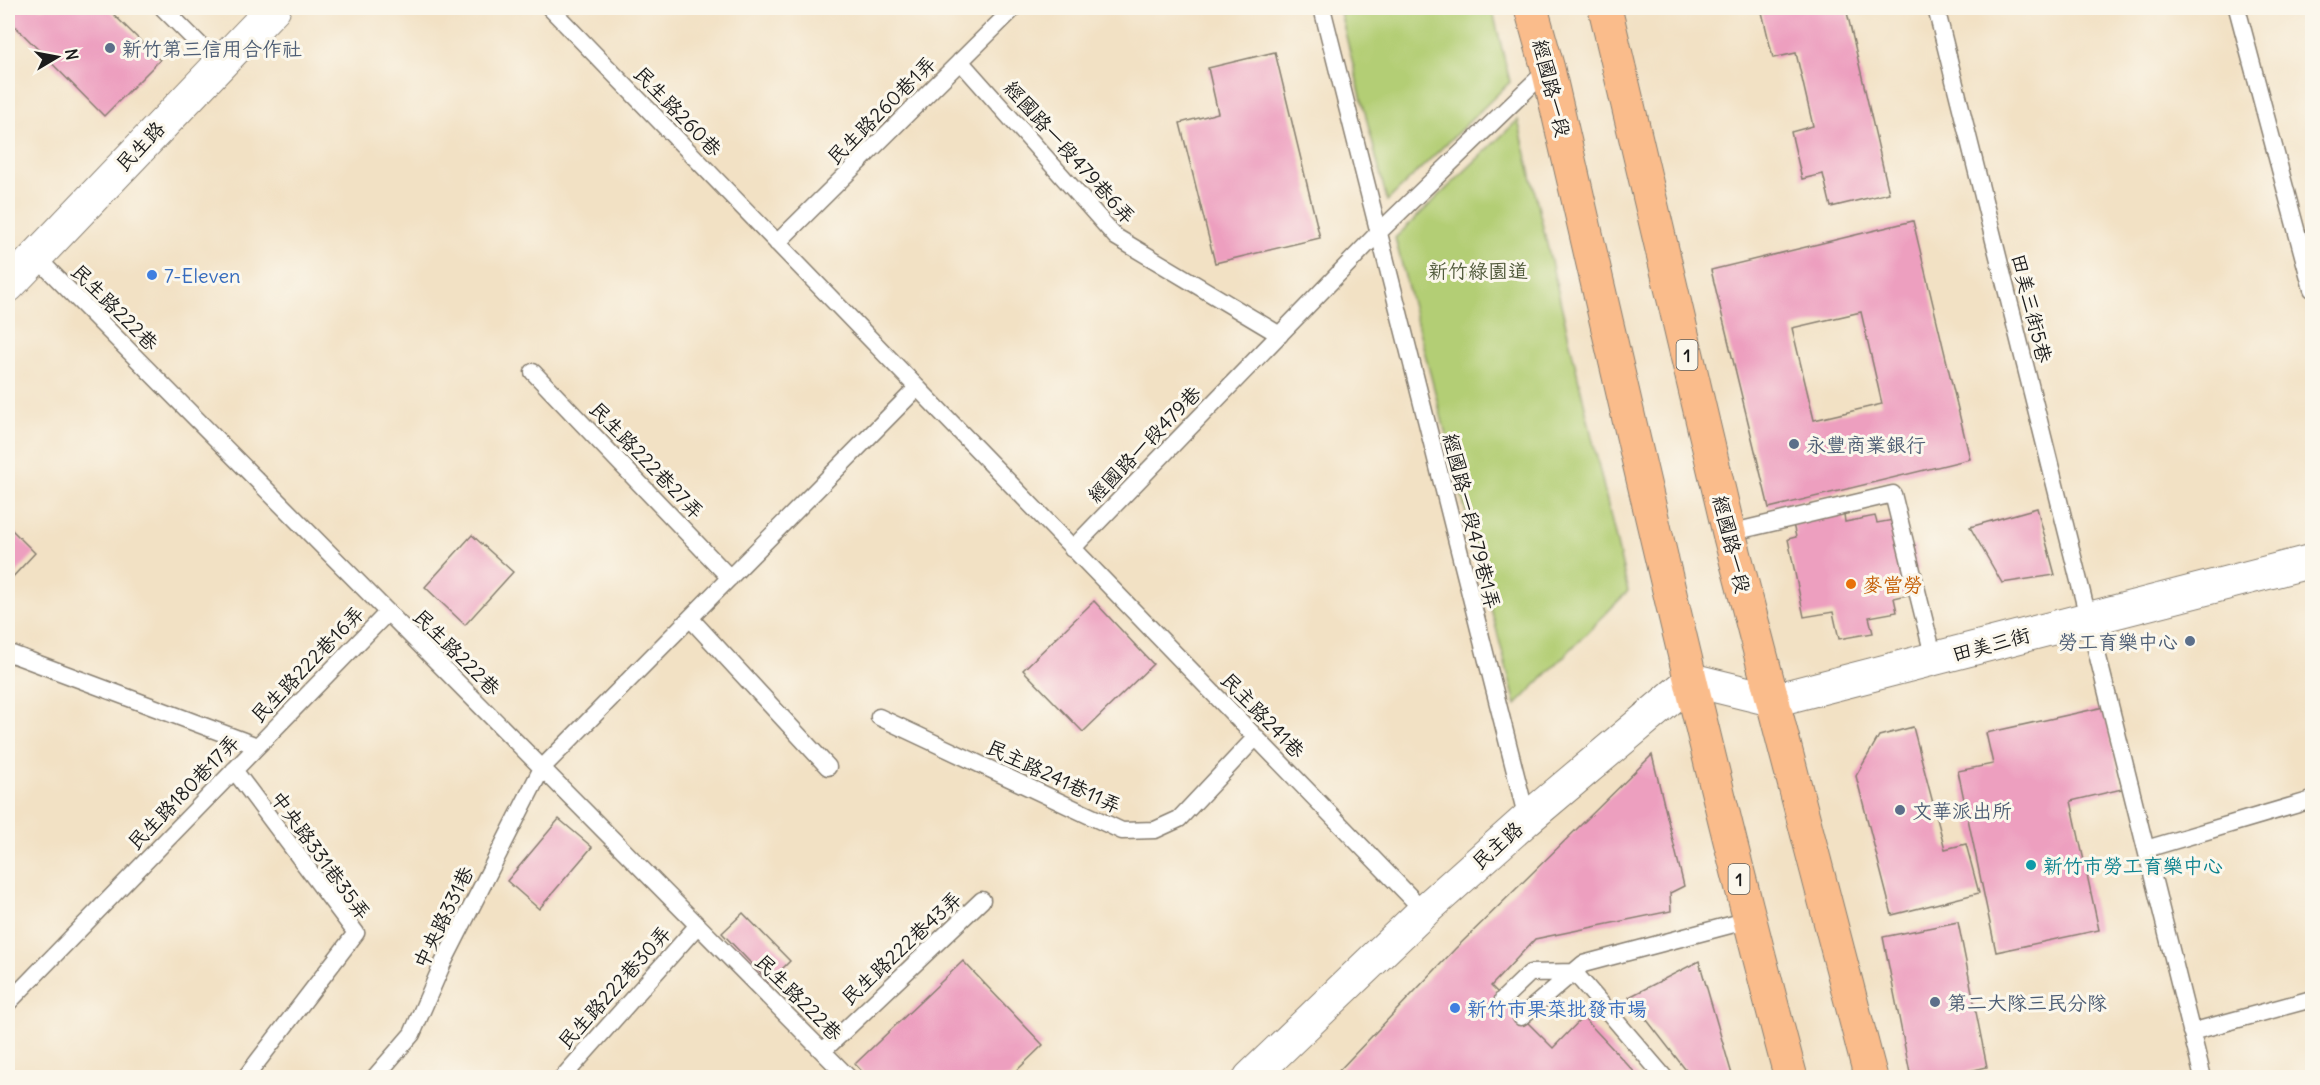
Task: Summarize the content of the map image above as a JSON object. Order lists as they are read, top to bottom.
{
  "streets": {
    "main road": ["經國路一段", "1"],
    "street": ["民生路", "田美三街", "民主路"],
    "lane": [
      "民生路260巷1弄",
      "民生路260巷",
      "經國路一段479巷6弄",
      "民生路222巷",
      "田美三街5巷",
      "經國路一段479巷",
      "民生路222巷27弄",
      "經國路一段479巷1弄",
      "民生路222巷16弄",
      "民主路241巷",
      "民主路241巷11弄",
      "民生路180巷17弄",
      "中央路331巷35弄",
      "中央路331巷",
      "民生路222巷43弄",
      "民生路222巷30弄"
    ]
  },
  "crossings": [
    ["經國路一段", "經國路一段479巷"],
    ["經國路一段", "田美三街"],
    ["經國路一段", "民主路"],
    ["民生路260巷1弄", "民生路260巷"],
    ["民生路260巷1弄", "經國路一段479巷6弄"],
    ["民生路", "民生路222巷"],
    ["經國路一段479巷6弄", "經國路一段479巷"],
    ["民生路222巷", "民生路222巷16弄"],
    ["民生路222巷", "中央路331巷"],
    ["民生路222巷", "民生路222巷43弄"],
    ["民生路222巷", "民生路222巷30弄"],
    ["田美三街5巷", "田美三街"],
    ["經國路一段479巷", "經國路一段479巷1弄"],
    ["經國路一段479巷", "民主路241巷"],
    ["經國路一段479巷1弄", "民主路"],
    ["民生路222巷16弄", "民生路180巷17弄"],
    ["民主路241巷", "民主路241巷11弄"],
    ["民主路241巷", "民主路"],
    ["民生路180巷17弄", "中央路331巷35弄"]
  ],
  "parks": ["新竹綠園道"],
  "places": [
    "新竹第三信用合作社",
    "7-Eleven",
    "永豐商業銀行",
    "麥當勞",
    "勞工育樂中心",
    "文華派出所",
    "新竹市勞工育樂中心",
    "第二大隊三民分隊",
    "新竹市果菜批發市場"
  ],
  "north": "right"
}
